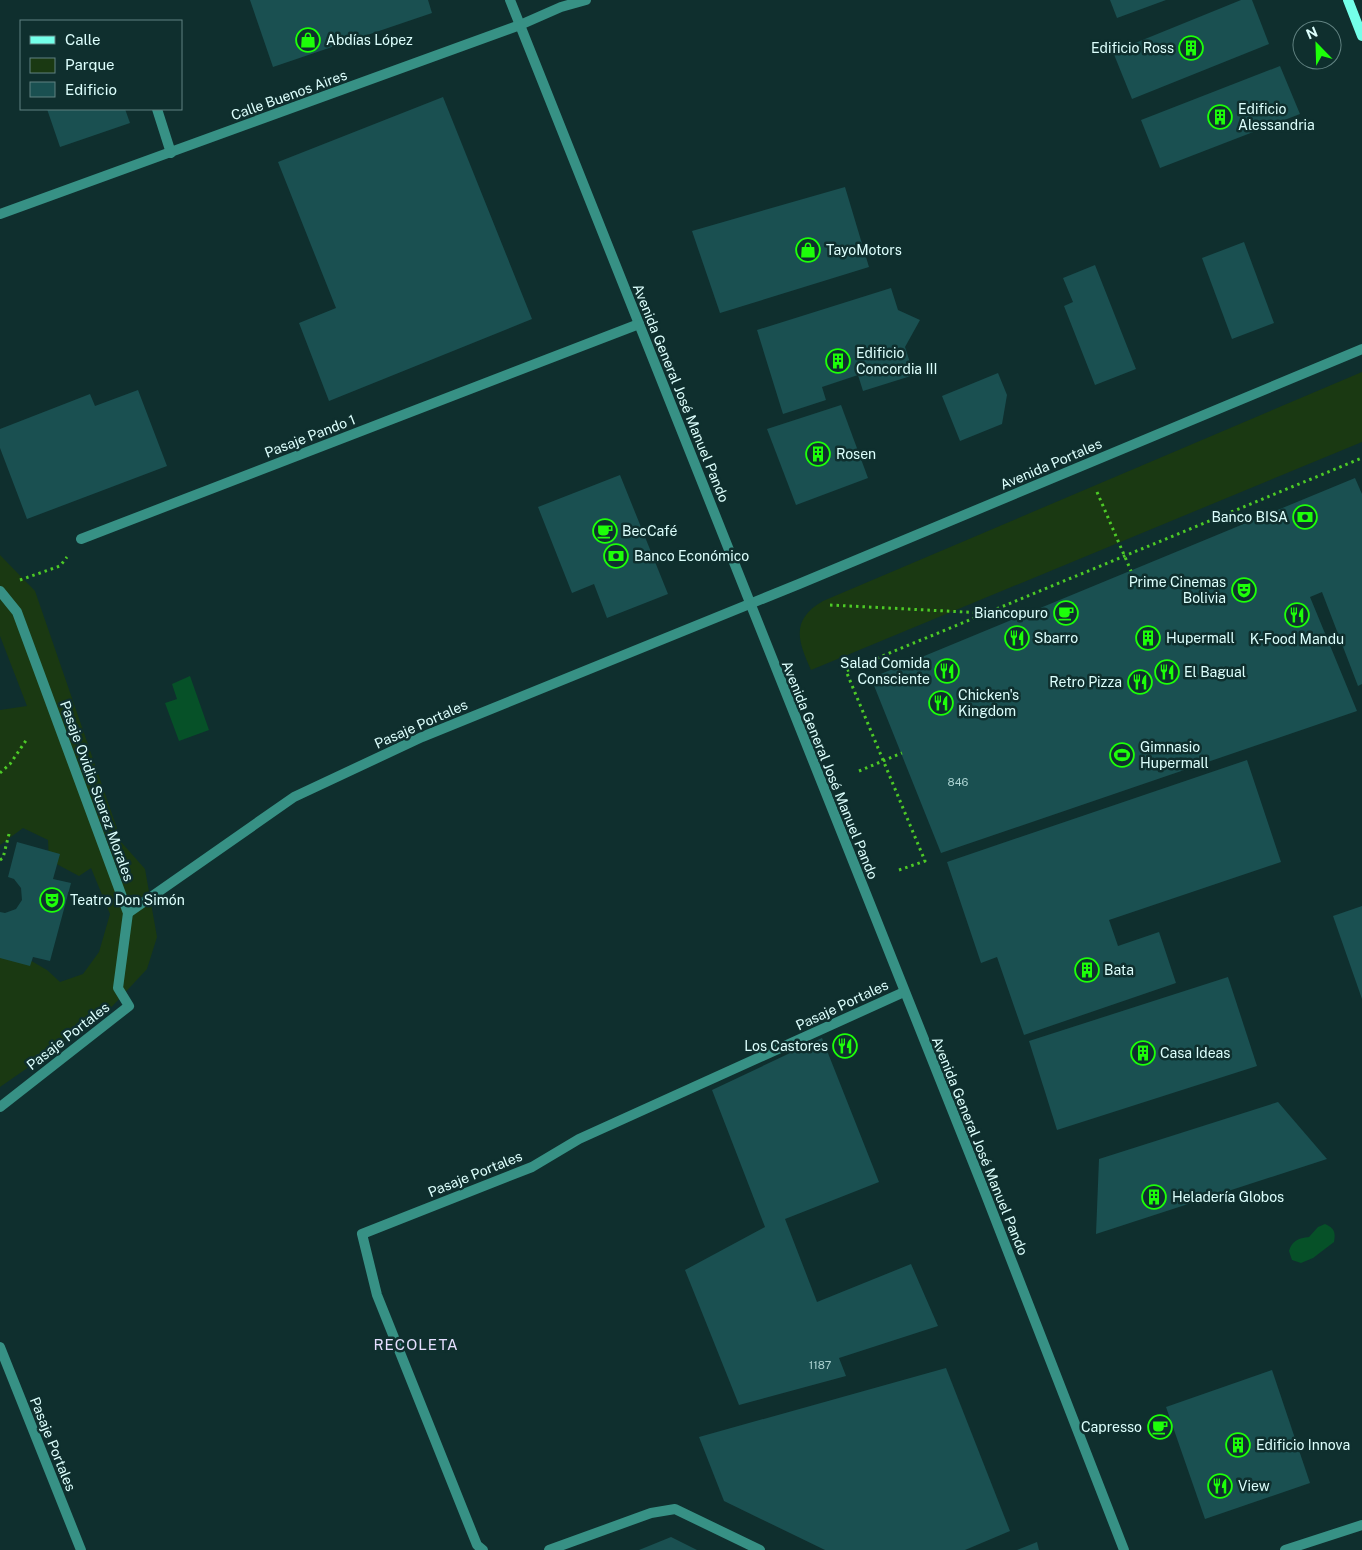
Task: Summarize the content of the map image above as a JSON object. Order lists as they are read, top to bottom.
{
  "streets": {
    "street": [
      "Calle Buenos Aires",
      "Avenida General José Manuel Pando",
      "Pasaje Pando 1",
      "Avenida Portales",
      "Pasaje Portales",
      "Pasaje Ovidio Suarez Morales"
    ]
  },
  "crossings": [
    ["Calle Buenos Aires", "Avenida General José Manuel Pando"],
    ["Avenida General José Manuel Pando", "Pasaje Pando 1"],
    ["Avenida General José Manuel Pando", "Avenida Portales"],
    ["Avenida General José Manuel Pando", "Pasaje Portales"],
    ["Avenida Portales", "Pasaje Portales"],
    ["Pasaje Portales", "Pasaje Ovidio Suarez Morales"]
  ],
  "districts": ["RECOLETA"],
  "places": {
    "shop": ["Abdías López", "TayoMotors"],
    "building": [
      "Edificio Ross",
      "Edificio Alessandria",
      "Edificio Concordia III",
      "Rosen",
      "Hupermall",
      "Bata",
      "Casa Ideas",
      "Heladería Globos",
      "Edificio Innova"
    ],
    "bank": ["Banco BISA", "Banco Económico"],
    "cafe": ["BecCafé", "Biancopuro", "Capresso"],
    "theatre": ["Prime Cinemas Bolivia", "Teatro Don Simón"],
    "restaurant": [
      "K-Food Mandu",
      "Sbarro",
      "Salad Comida Consciente",
      "El Bagual",
      "Retro Pizza",
      "Chicken's Kingdom",
      "Los Castores",
      "View"
    ],
    "sports": ["Gimnasio Hupermall"]
  },
  "house_numbers": ["846", "1187"],
  "legend": ["Calle", "Parque", "Edificio"],
  "north": "top left"
}
